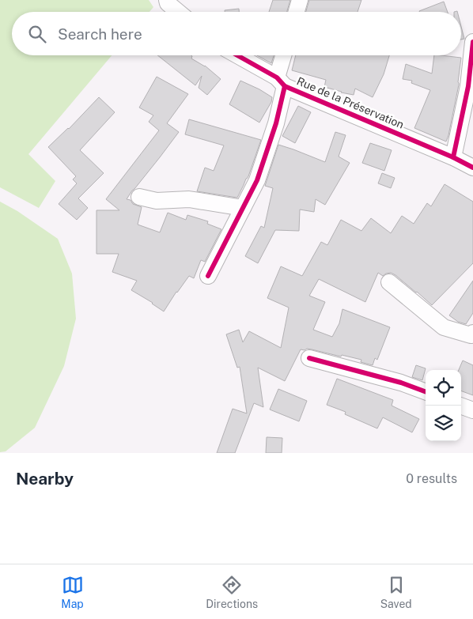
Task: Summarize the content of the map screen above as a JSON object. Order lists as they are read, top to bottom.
{
  "streets": {
    "street": ["Rue de la Préservation"]
  },
  "page": {
    "search": "Search here",
    "heading": ["Nearby", "0 results"],
    "nav": ["Map", "Directions", "Saved"]
  }
}
